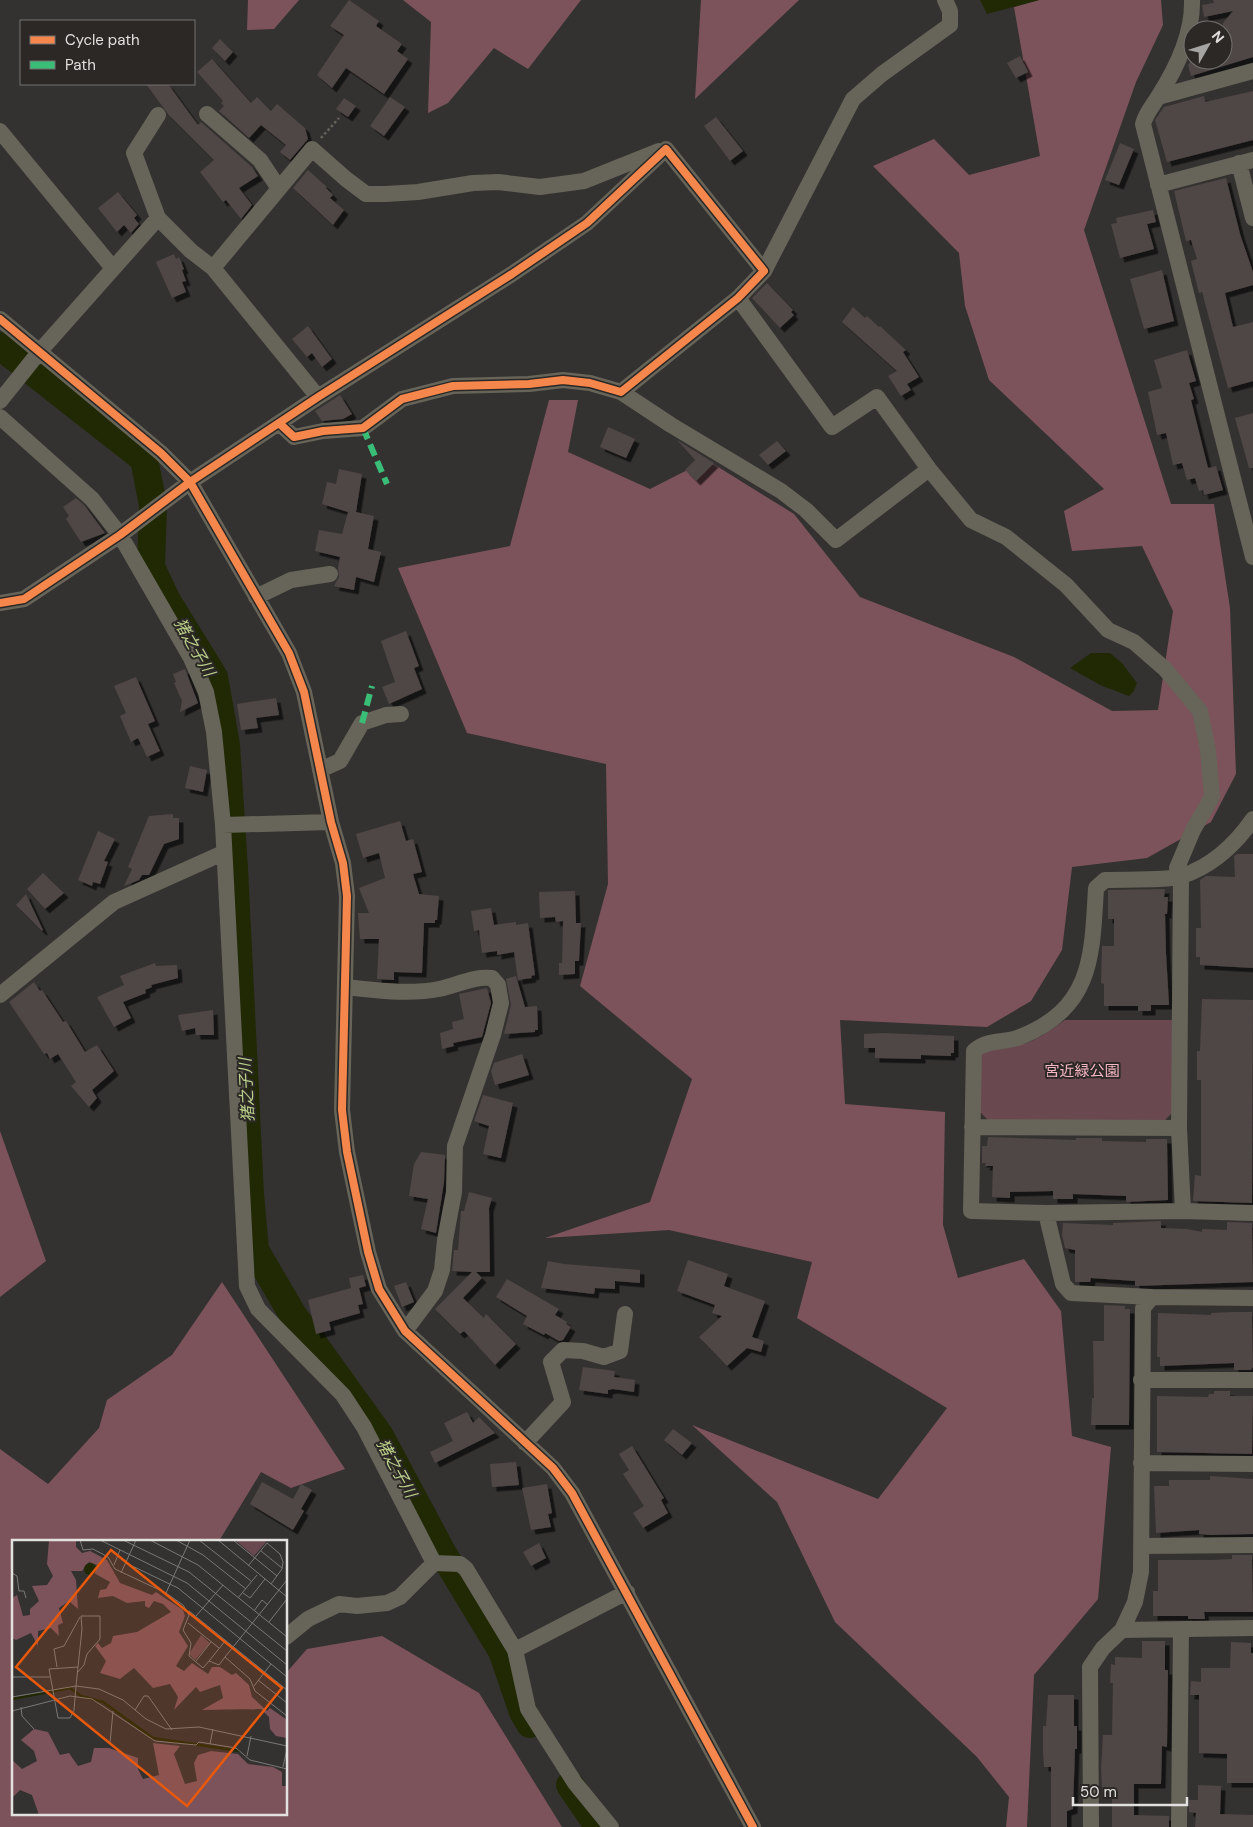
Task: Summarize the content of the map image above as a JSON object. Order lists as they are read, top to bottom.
{
  "water": ["猪之子川"],
  "parks": ["宮近緑公園"],
  "legend": ["Cycle path", "Path"],
  "scale_bar": "50 m",
  "north": "top right"
}
